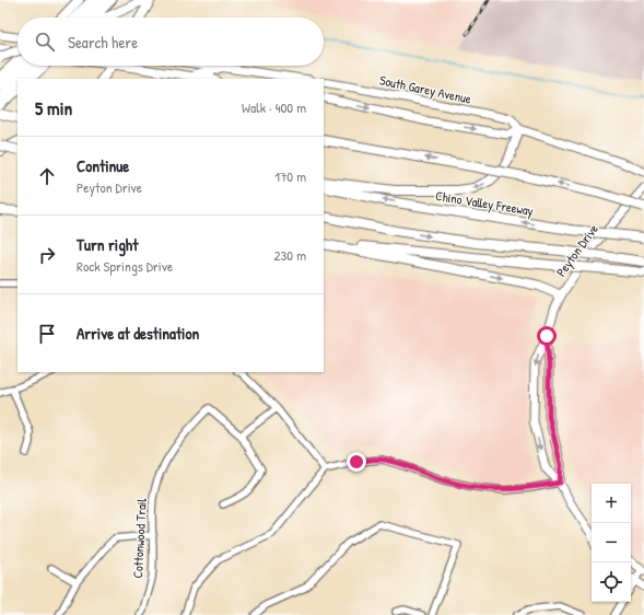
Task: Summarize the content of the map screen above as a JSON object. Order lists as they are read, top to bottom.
{
  "streets": {
    "highway": ["Chino Valley Freeway"],
    "main road": ["South Garey Avenue", "Peyton Drive"],
    "street": ["Cottonwood Trail"]
  },
  "page": {
    "search": "Search here",
    "heading": ["5 min", "Walk · 400 m"],
    "list": [
      ["Continue", "Peyton Drive", "170 m"],
      ["Turn right", "Rock Springs Drive", "230 m"],
      "Arrive at destination"
    ],
    "map_buttons": ["+", "−"]
  }
}
